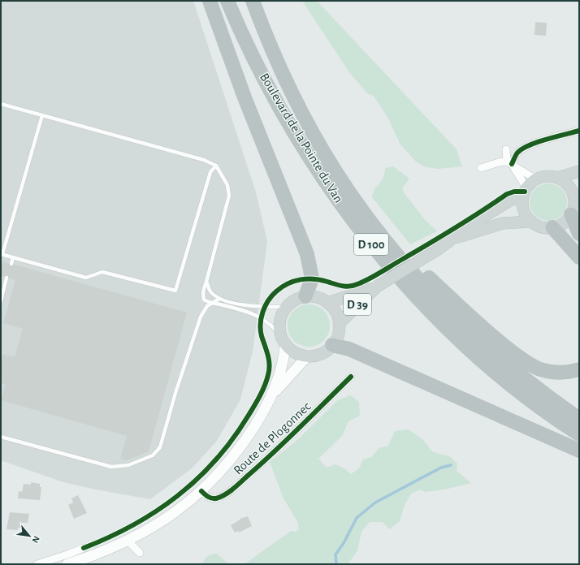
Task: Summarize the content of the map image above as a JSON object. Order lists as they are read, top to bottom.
{
  "streets": {
    "highway": ["Boulevard de la Pointe du Van", "D 100"],
    "main road": ["D 39", "Route de Plogonnec"]
  },
  "crossings": [
    ["Boulevard de la Pointe du Van", "D 100"],
    ["D 39", "Route de Plogonnec"]
  ],
  "north": "bottom right"
}
